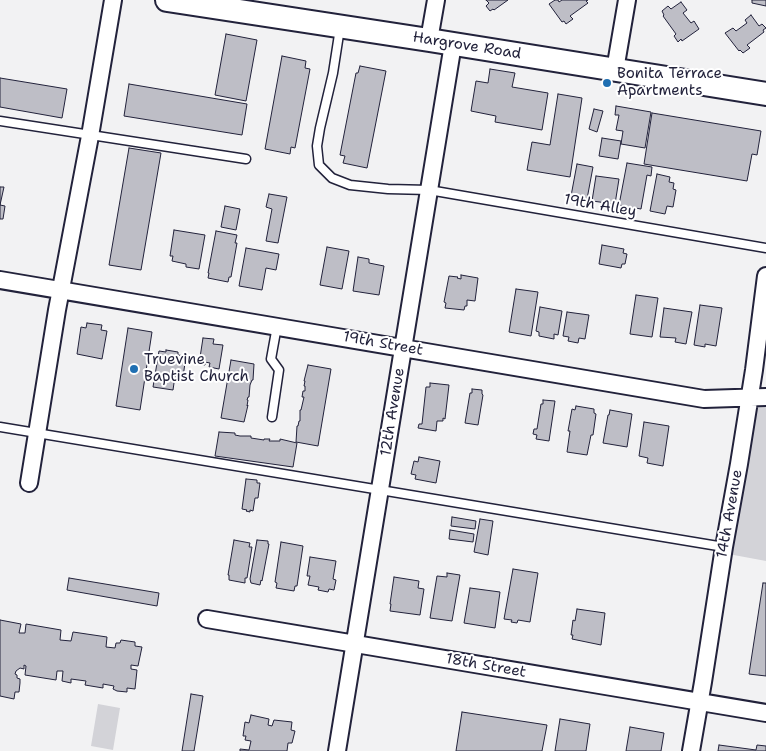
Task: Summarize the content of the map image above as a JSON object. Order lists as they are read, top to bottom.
{
  "streets": {
    "main road": ["Hargrove Road"],
    "street": [
      "19th Street",
      "12th Avenue",
      "14th Avenue",
      "18th Street"
    ],
    "lane": ["19th Alley"]
  },
  "crossings": [
    ["Hargrove Road", "19th Alley"],
    ["Hargrove Road", "12th Avenue"],
    ["19th Alley", "12th Avenue"],
    ["19th Street", "12th Avenue"],
    ["19th Street", "14th Avenue"],
    ["12th Avenue", "18th Street"],
    ["14th Avenue", "18th Street"]
  ],
  "places": ["Bonita Terrace Apartments", "Truevine Baptist Church"]
}
